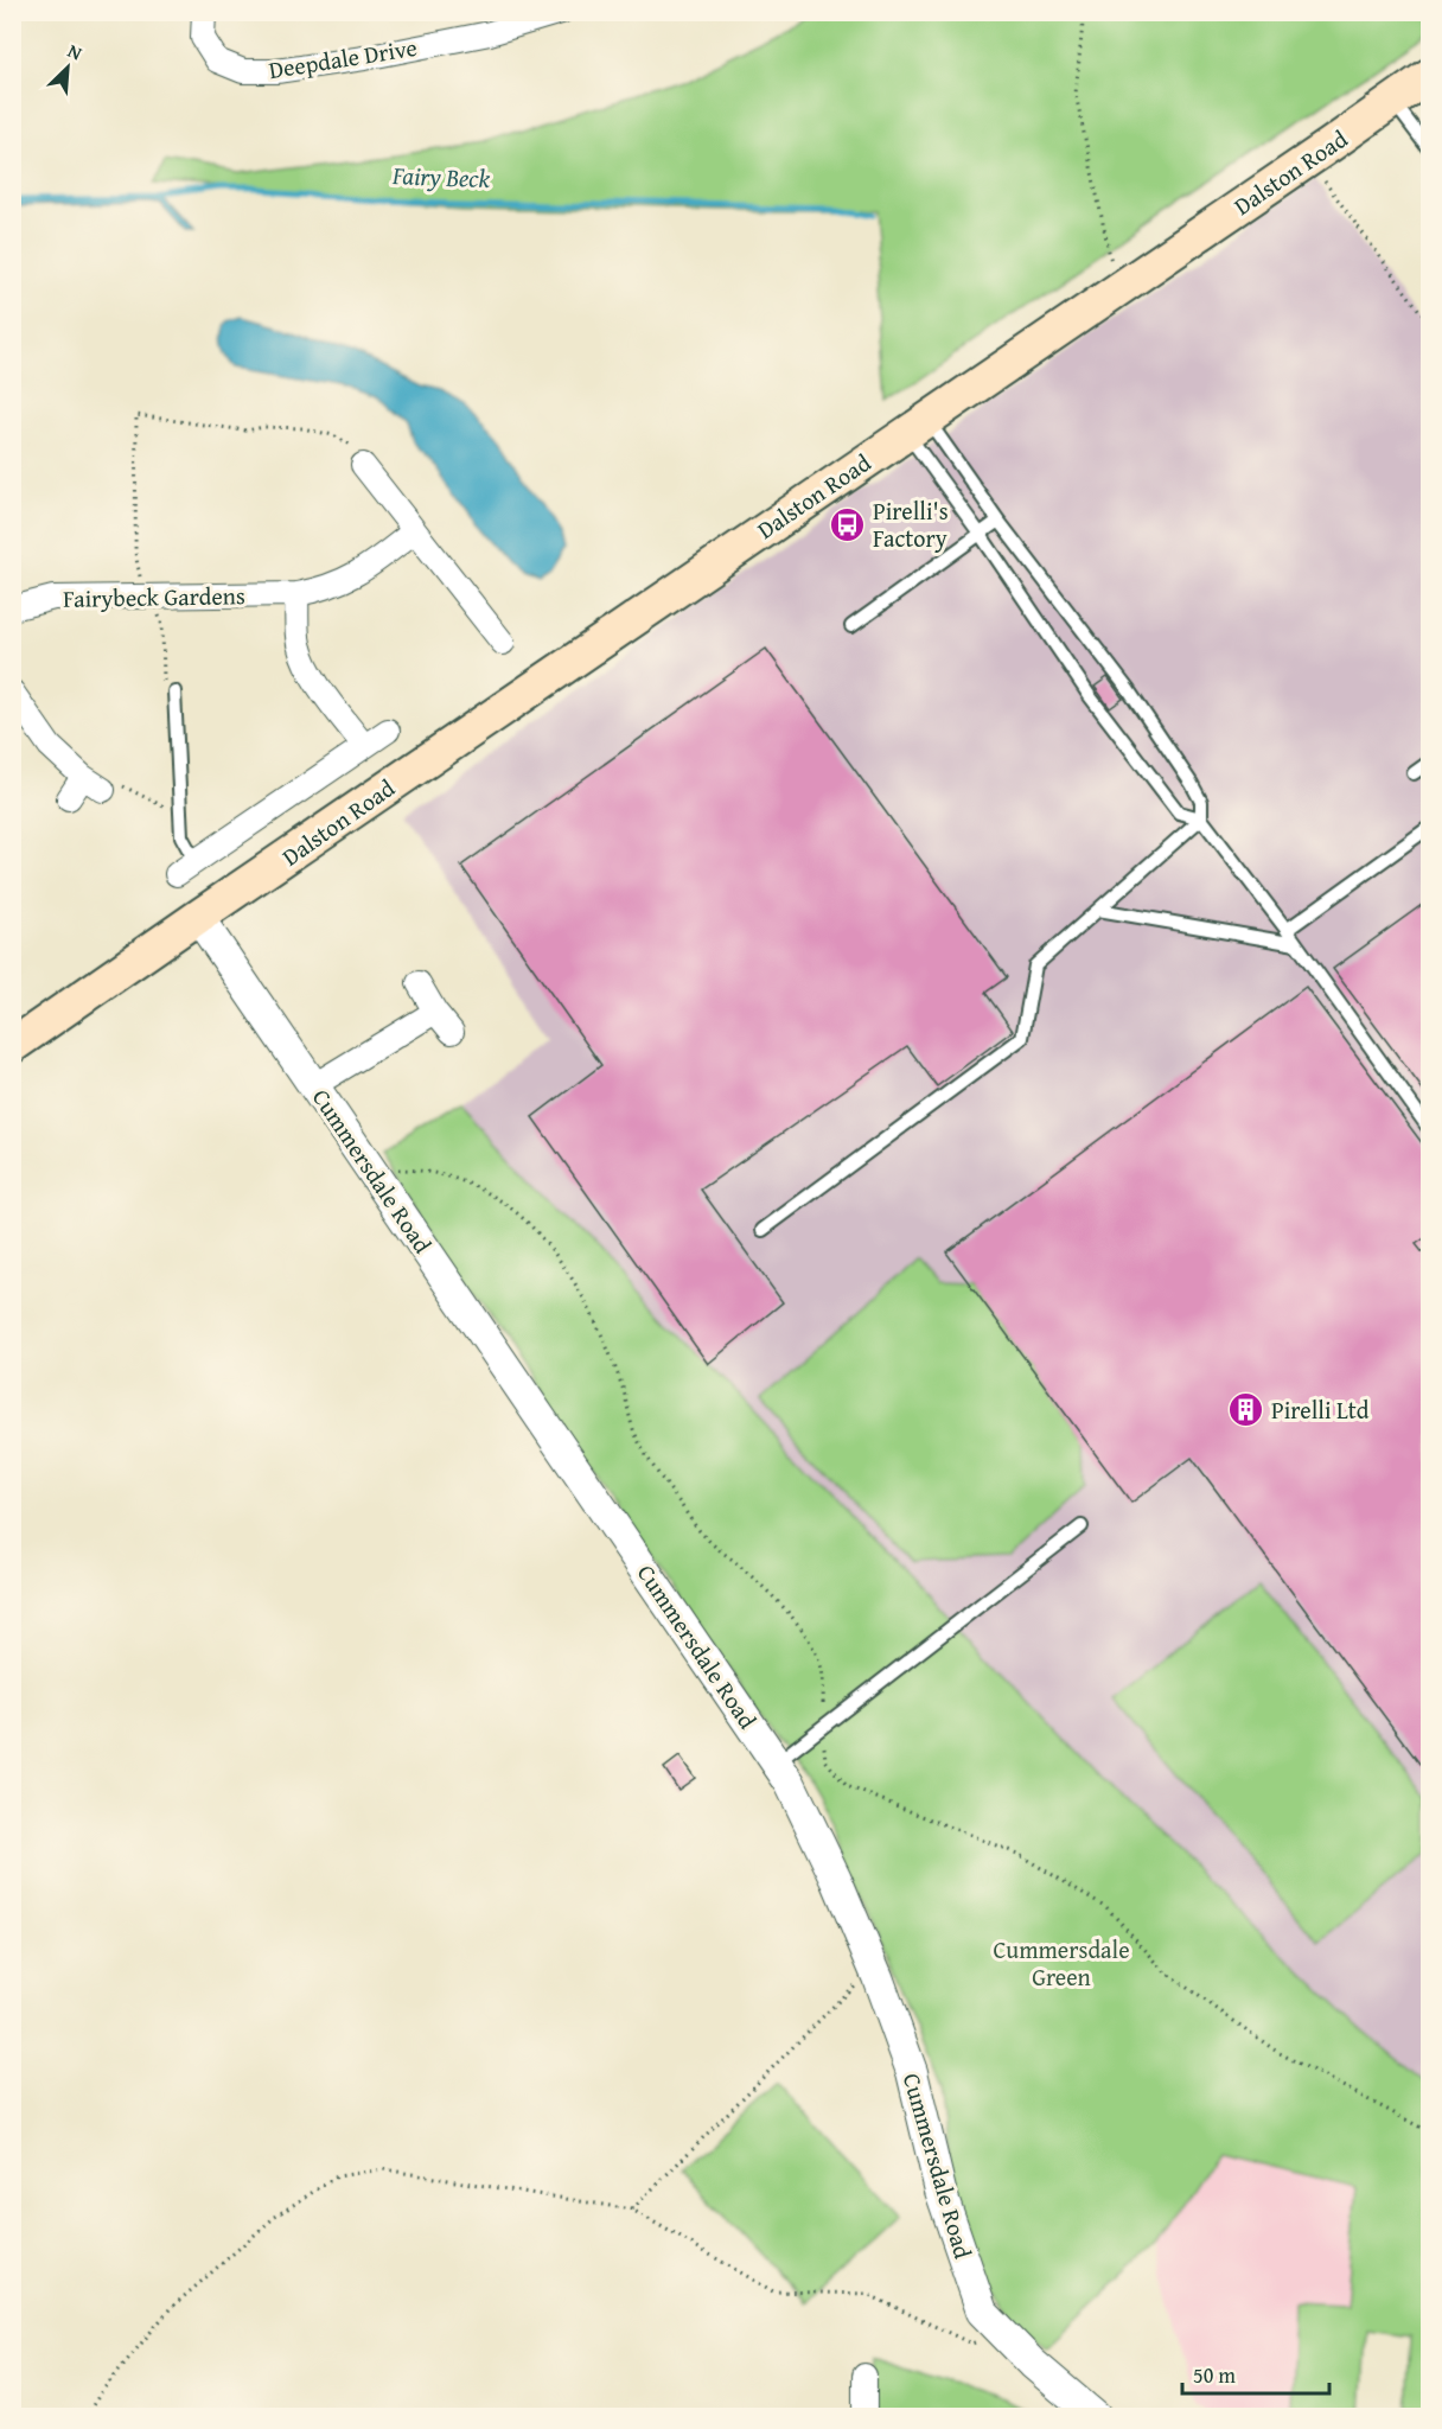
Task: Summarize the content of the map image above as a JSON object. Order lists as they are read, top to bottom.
{
  "streets": {
    "main road": ["Dalston Road"],
    "street": ["Deepdale Drive", "Fairybeck Gardens", "Cummersdale Road"]
  },
  "crossings": [
    ["Dalston Road", "Cummersdale Road"]
  ],
  "water": ["Fairy Beck"],
  "parks": ["Cummersdale Green"],
  "places": {
    "bus stop": ["Pirelli's Factory"],
    "building": ["Pirelli Ltd"]
  },
  "scale_bar": "50 m",
  "north": "top right"
}
